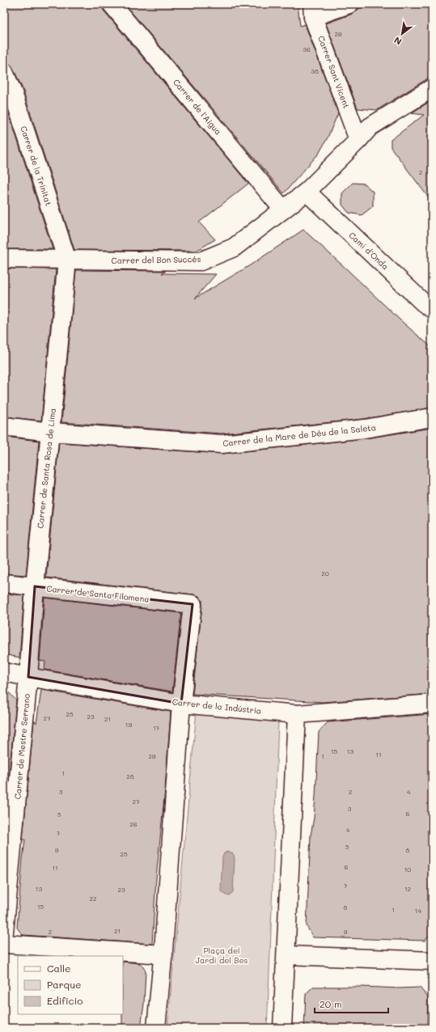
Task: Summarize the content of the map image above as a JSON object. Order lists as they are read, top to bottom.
{
  "streets": {
    "street": [
      "Carrer Sant Vicent",
      "Carrer de l'Aigua",
      "Carrer de la Trinitat",
      "Camí d'Onda",
      "Carrer del Bon Succés",
      "Carrer de la Mare de Déu de la Saleta",
      "Carrer de Santa Rosa de Lima",
      "Carrer de Santa Filomena",
      "Carrer de la Indústria",
      "Carrer de Mestre Serrano"
    ]
  },
  "crossings": [
    ["Carrer Sant Vicent", "Carrer del Bon Succés"],
    ["Carrer de l'Aigua", "Carrer del Bon Succés"],
    ["Carrer de la Trinitat", "Carrer del Bon Succés"],
    ["Carrer de la Trinitat", "Carrer de Santa Rosa de Lima"],
    ["Camí d'Onda", "Carrer del Bon Succés"],
    ["Carrer del Bon Succés", "Carrer de Santa Rosa de Lima"],
    ["Carrer de la Mare de Déu de la Saleta", "Carrer de Santa Rosa de Lima"],
    ["Carrer de Santa Rosa de Lima", "Carrer de Santa Filomena"],
    ["Carrer de Santa Rosa de Lima", "Carrer de la Indústria"],
    ["Carrer de Santa Rosa de Lima", "Carrer de Mestre Serrano"],
    ["Carrer de Santa Filomena", "Carrer de la Indústria"],
    ["Carrer de la Indústria", "Carrer de Mestre Serrano"]
  ],
  "parks": ["Plaça del Jardí del Bes"],
  "house_numbers": [
    "29",
    "36",
    "38",
    "2",
    "20",
    "25",
    "23",
    "27",
    "21",
    "19",
    "17",
    "15",
    "13",
    "11",
    "29",
    "1",
    "1",
    "28",
    "3",
    "2",
    "4",
    "27",
    "3",
    "6",
    "5",
    "26",
    "4",
    "7",
    "5",
    "9",
    "8",
    "25",
    "6",
    "11",
    "10",
    "7",
    "13",
    "12",
    "23",
    "22",
    "15",
    "8",
    "1",
    "14",
    "21",
    "2",
    "9"
  ],
  "legend": ["Calle", "Parque", "Edificio"],
  "scale_bar": "20 m",
  "north": "bottom left"
}
